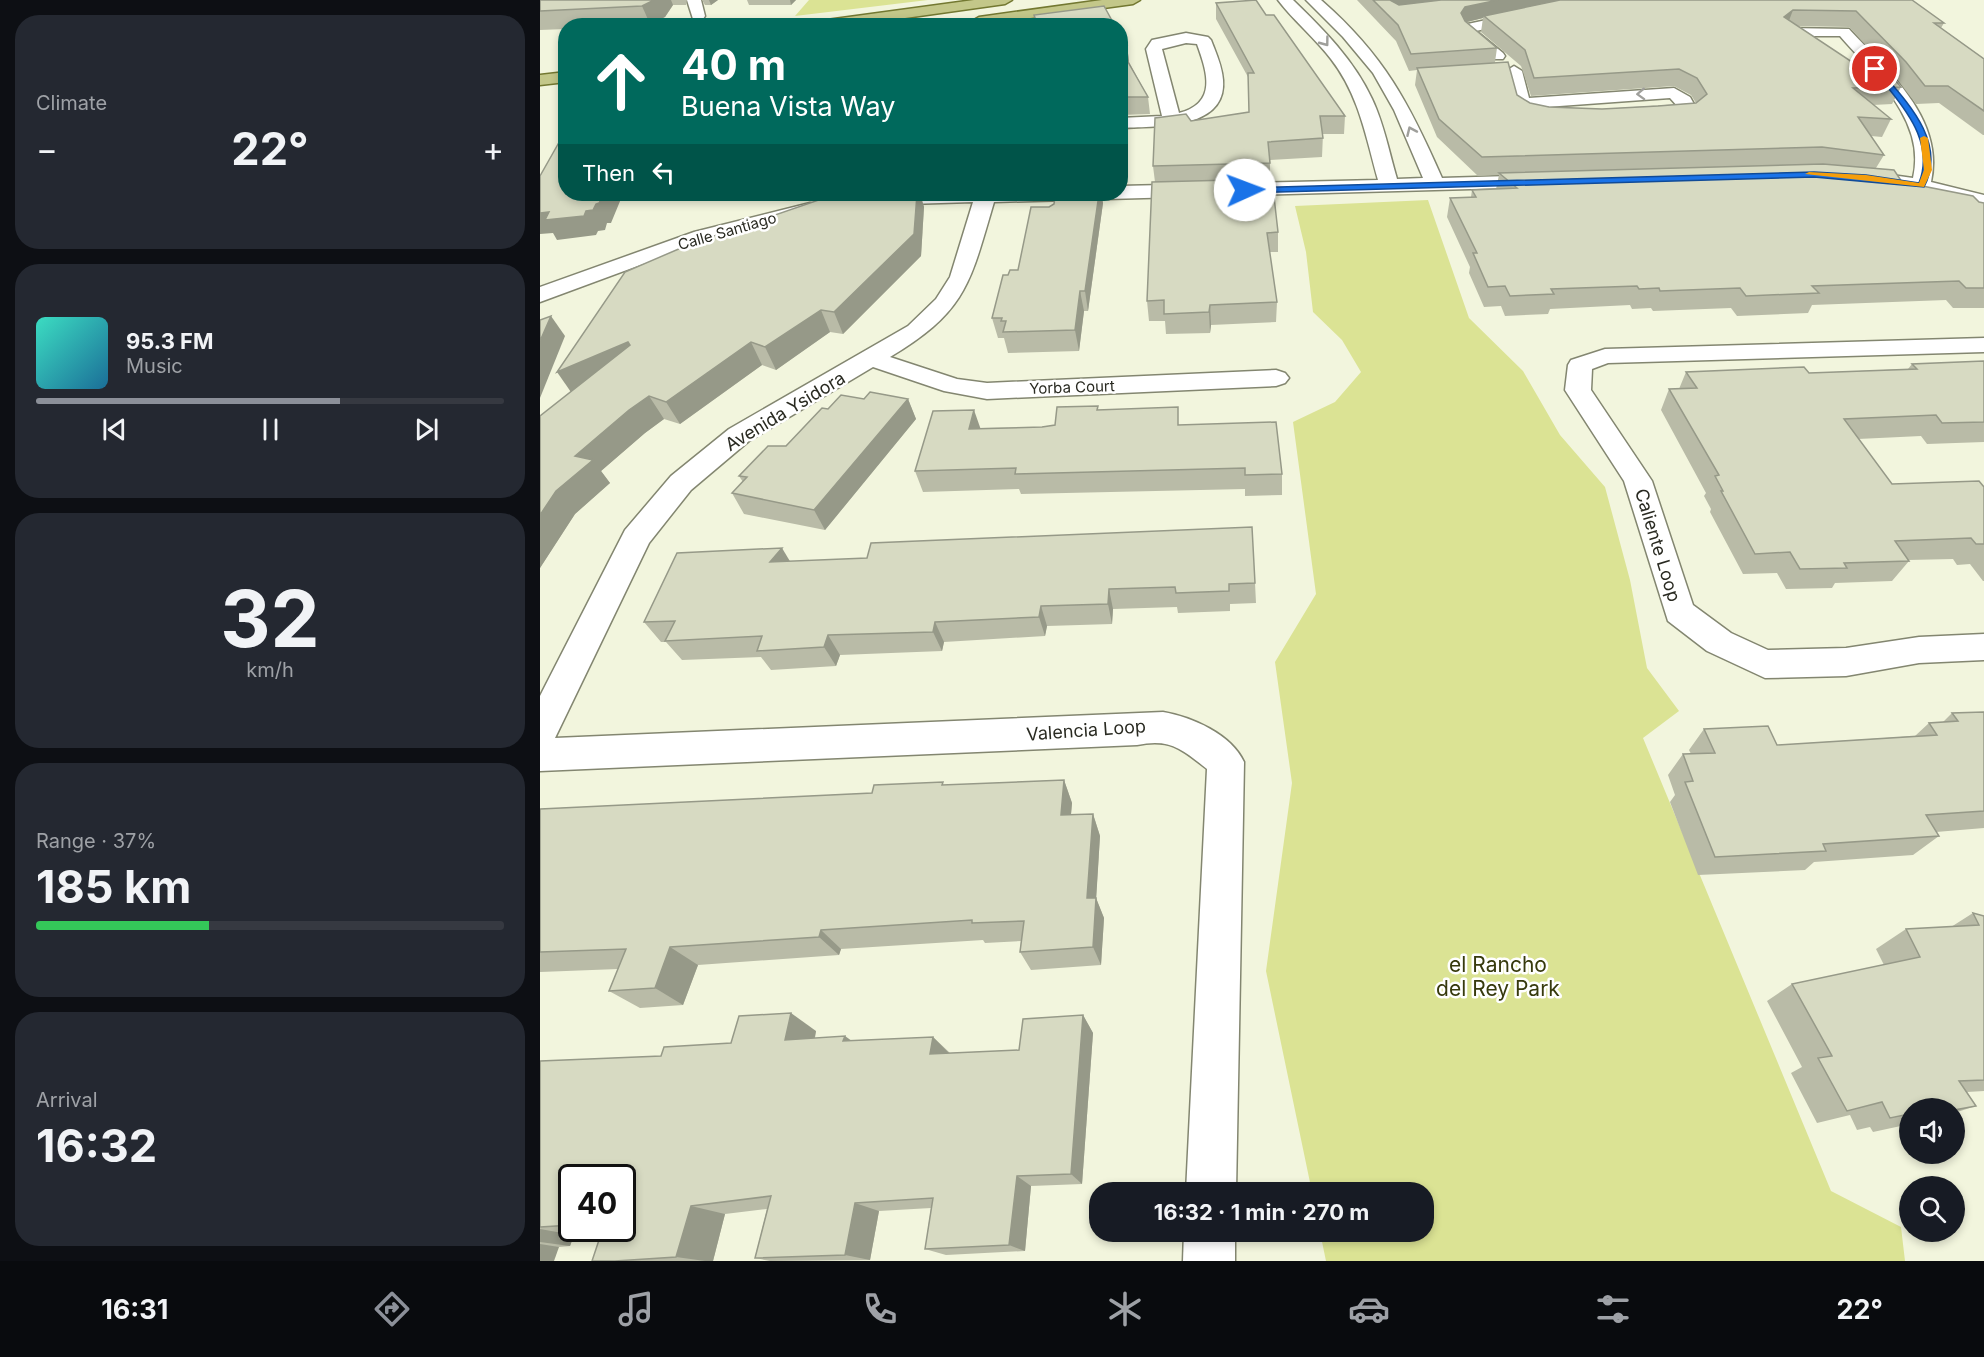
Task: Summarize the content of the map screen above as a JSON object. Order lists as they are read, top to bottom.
{
  "streets": {
    "street": [
      "Calle Santiago",
      "Yorba Court",
      "Avenida Ysidora",
      "Caliente Loop",
      "Valencia Loop"
    ]
  },
  "crossings": [
    ["Yorba Court", "Avenida Ysidora"]
  ],
  "parks": ["el Rancho del Rey Park"],
  "page": {
    "tile": [
      "Climate",
      ["32", "km/h"],
      ["Range · 37%", "185 km"],
      ["Arrival", "16:32"]
    ],
    "turn": ["40 m", "Buena Vista Way"],
    "heat": ["−", "22°", "+"],
    "then": "Then",
    "song": ["95.3 FM", "Music"],
    "limit": "40",
    "trip": "16:32 · 1 min · 270 m",
    "tabs": ["16:31", "22°"]
  }
}
